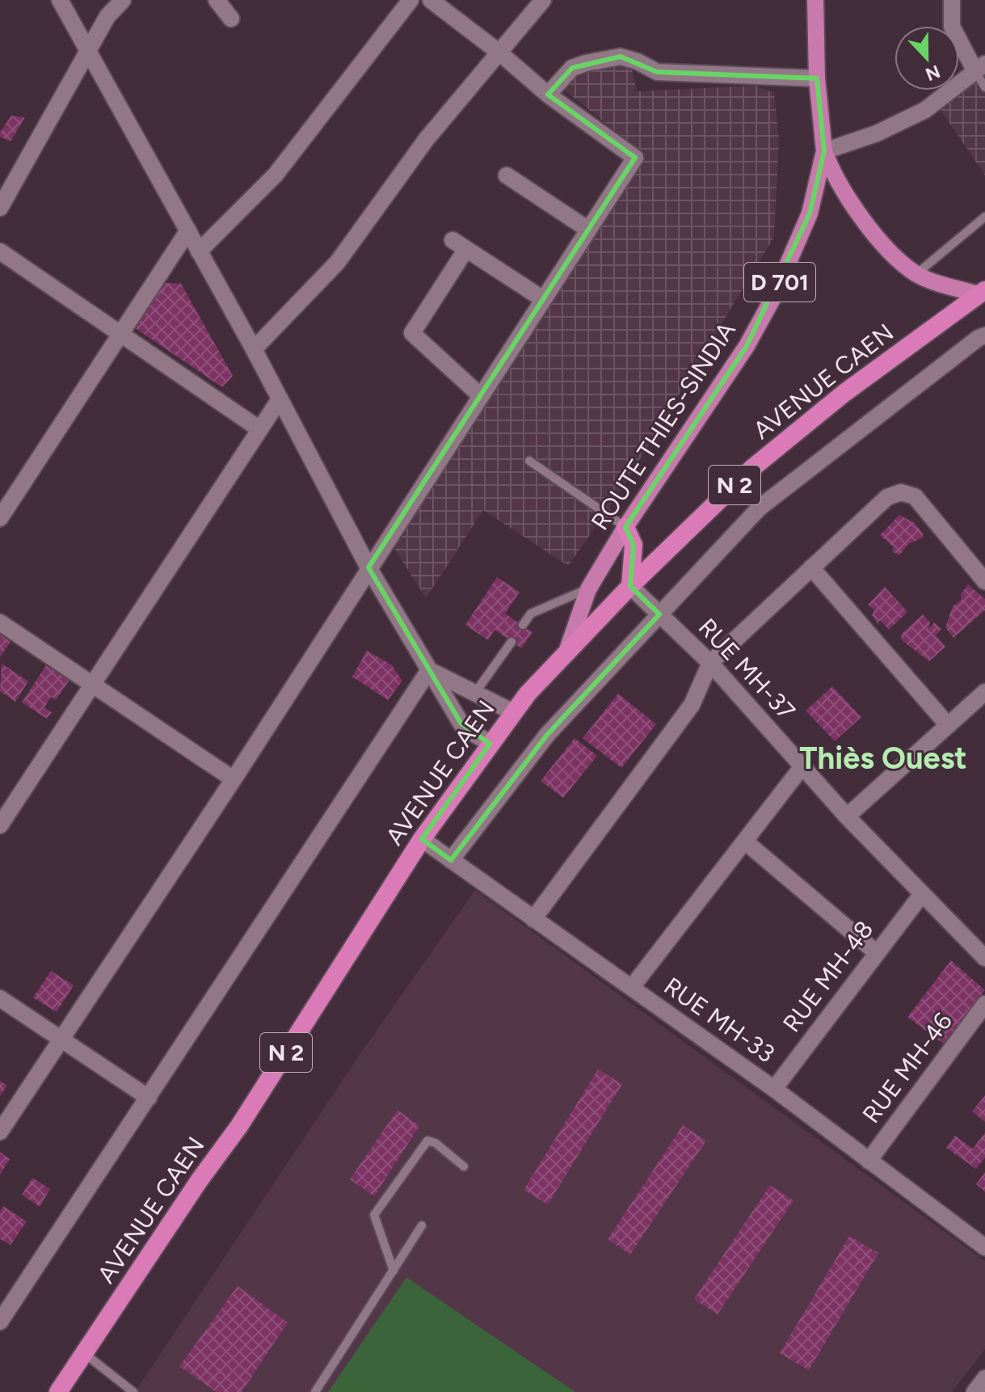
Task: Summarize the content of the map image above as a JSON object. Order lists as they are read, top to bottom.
{
  "streets": {
    "highway": ["AVENUE CAEN", "N 2"],
    "main road": ["D 701", "ROUTE THIES-SINDIA"],
    "street": [
      "RUE MH-37",
      "RUE MH-48",
      "RUE MH-33",
      "RUE MH-46"
    ]
  },
  "crossings": [
    ["AVENUE CAEN", "ROUTE THIES-SINDIA"],
    ["AVENUE CAEN", "RUE MH-37"],
    ["AVENUE CAEN", "RUE MH-33"],
    ["RUE MH-37", "RUE MH-48"],
    ["RUE MH-48", "RUE MH-33"],
    ["RUE MH-33", "RUE MH-46"]
  ],
  "districts": ["Thiès Ouest"],
  "north": "bottom"
}
